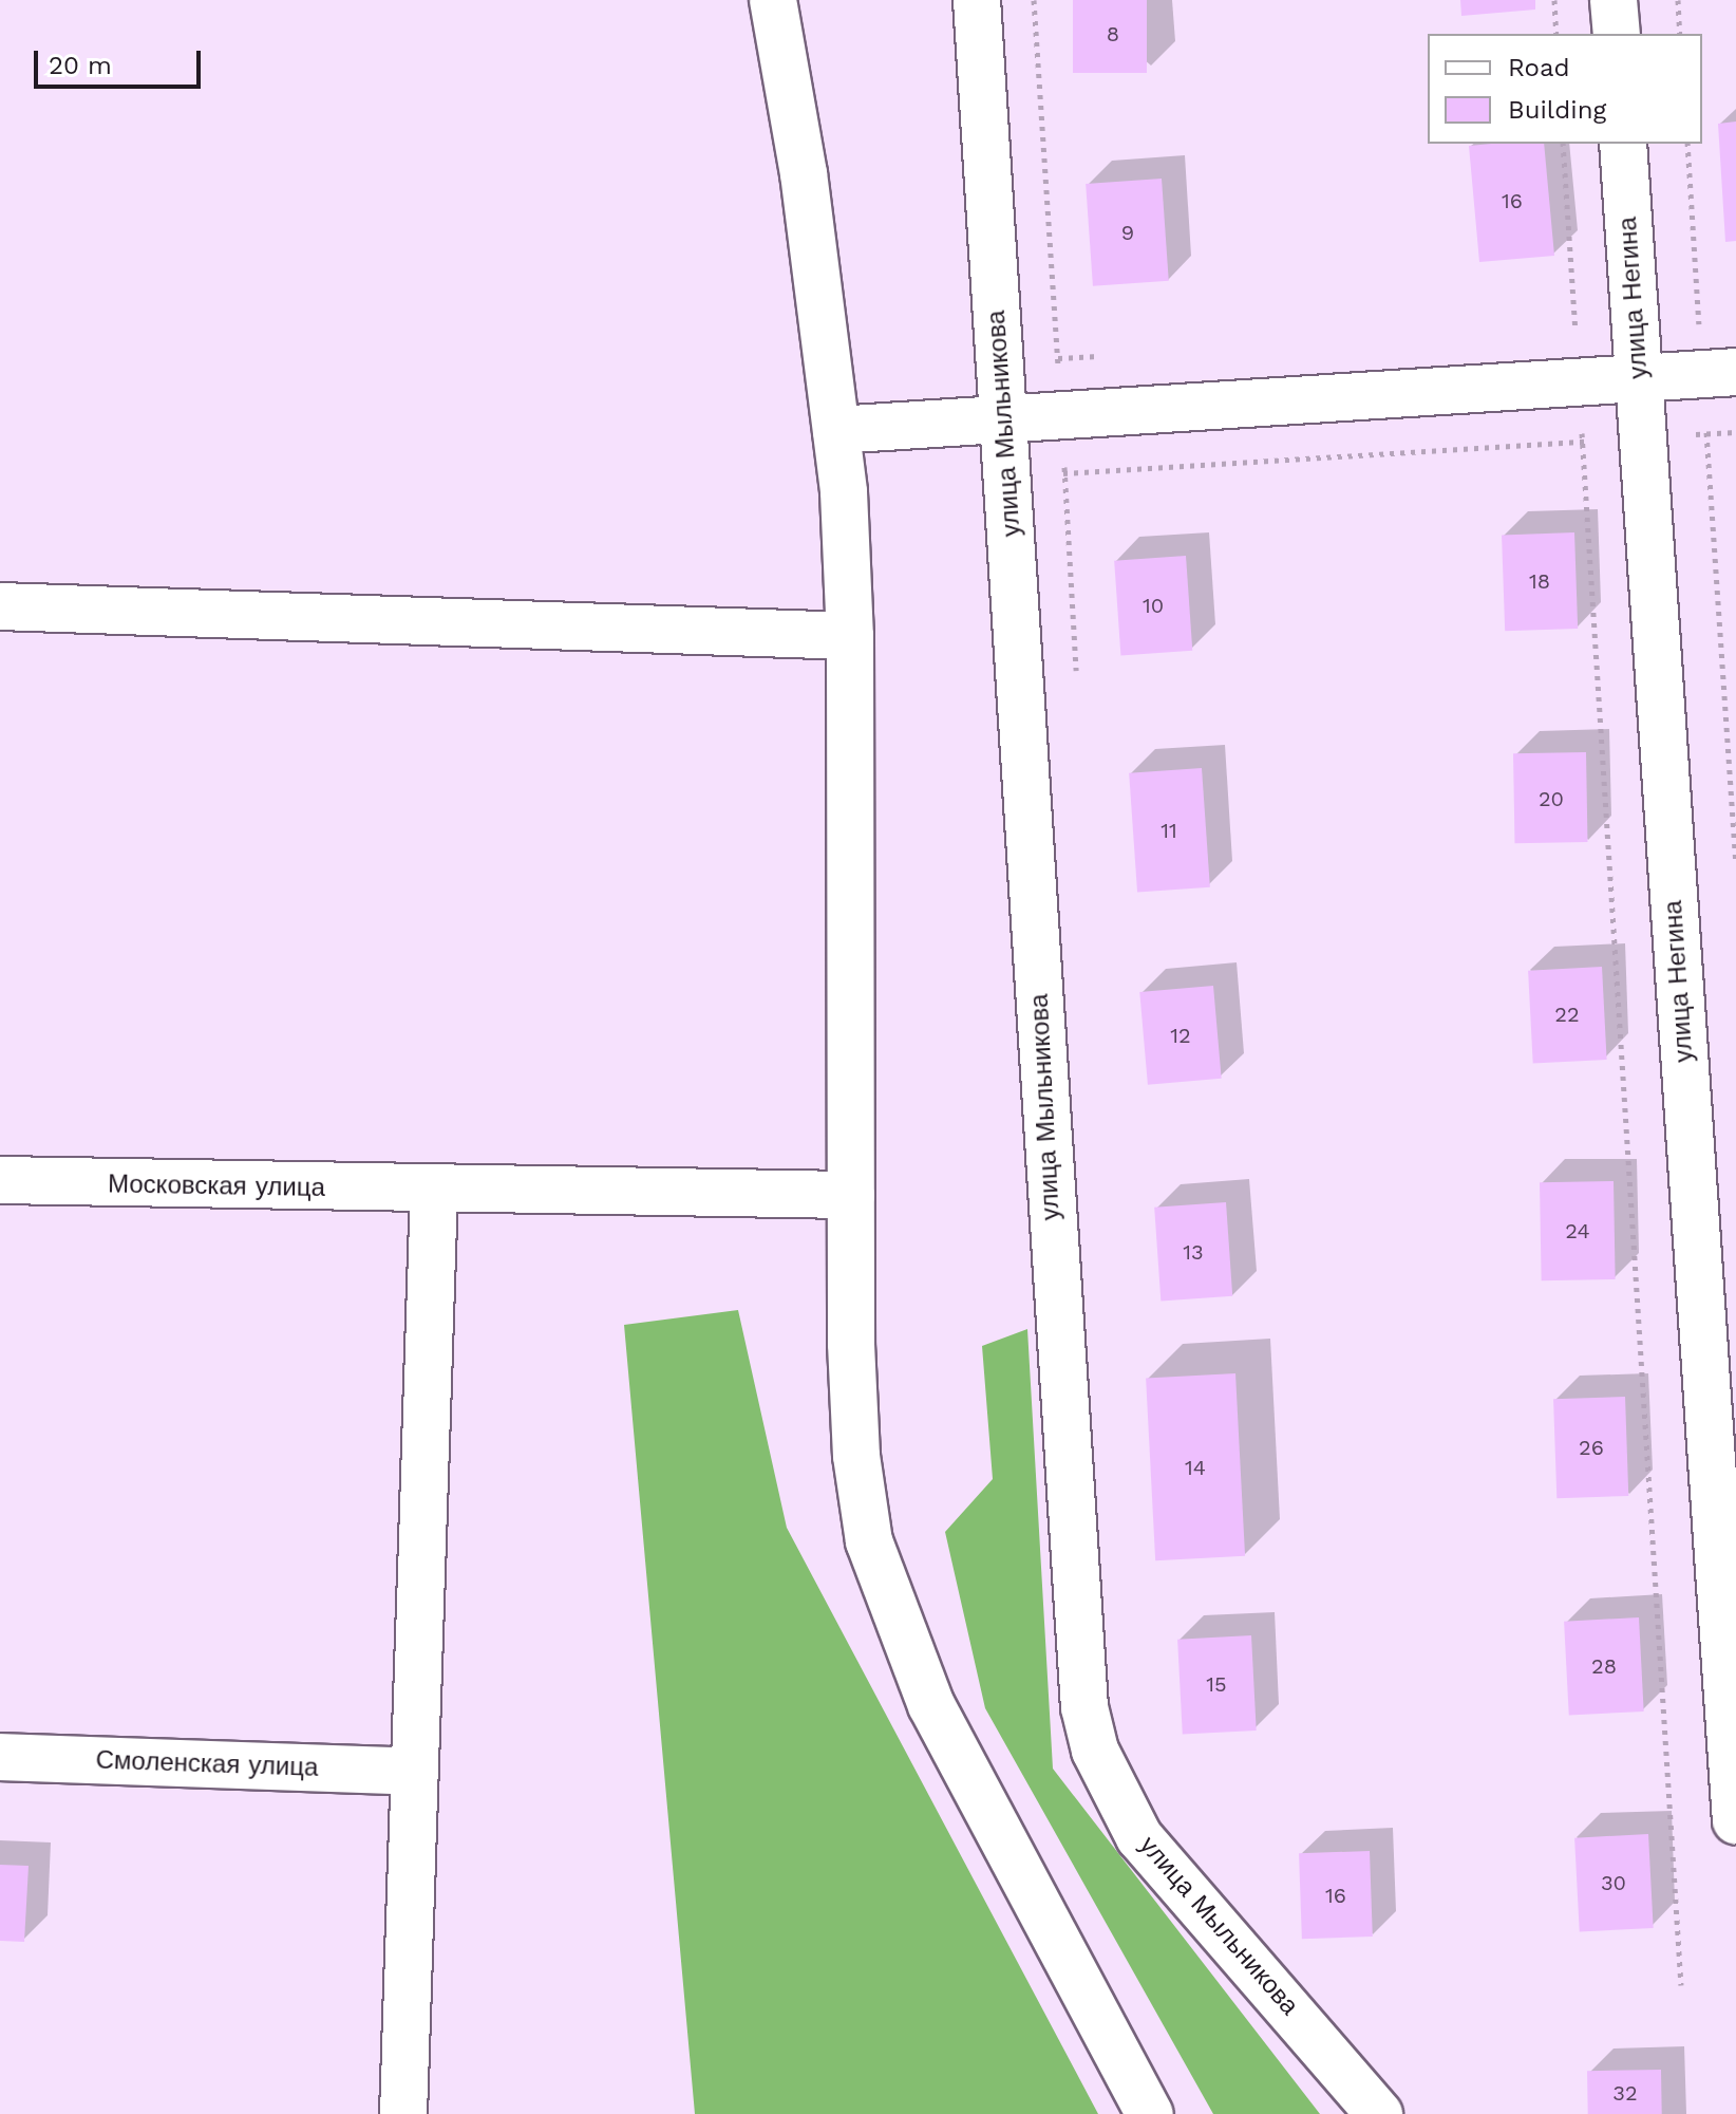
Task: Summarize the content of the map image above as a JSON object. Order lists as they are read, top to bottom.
{
  "streets": {
    "street": [
      "улица Негина",
      "улица Мыльникова",
      "Московская улица",
      "Смоленская улица"
    ]
  },
  "house_numbers": [
    "8",
    "16",
    "9",
    "18",
    "10",
    "20",
    "11",
    "22",
    "12",
    "24",
    "13",
    "26",
    "14",
    "28",
    "15",
    "30",
    "16",
    "32"
  ],
  "legend": ["Road", "Building"],
  "scale_bar": "20 m"
}
